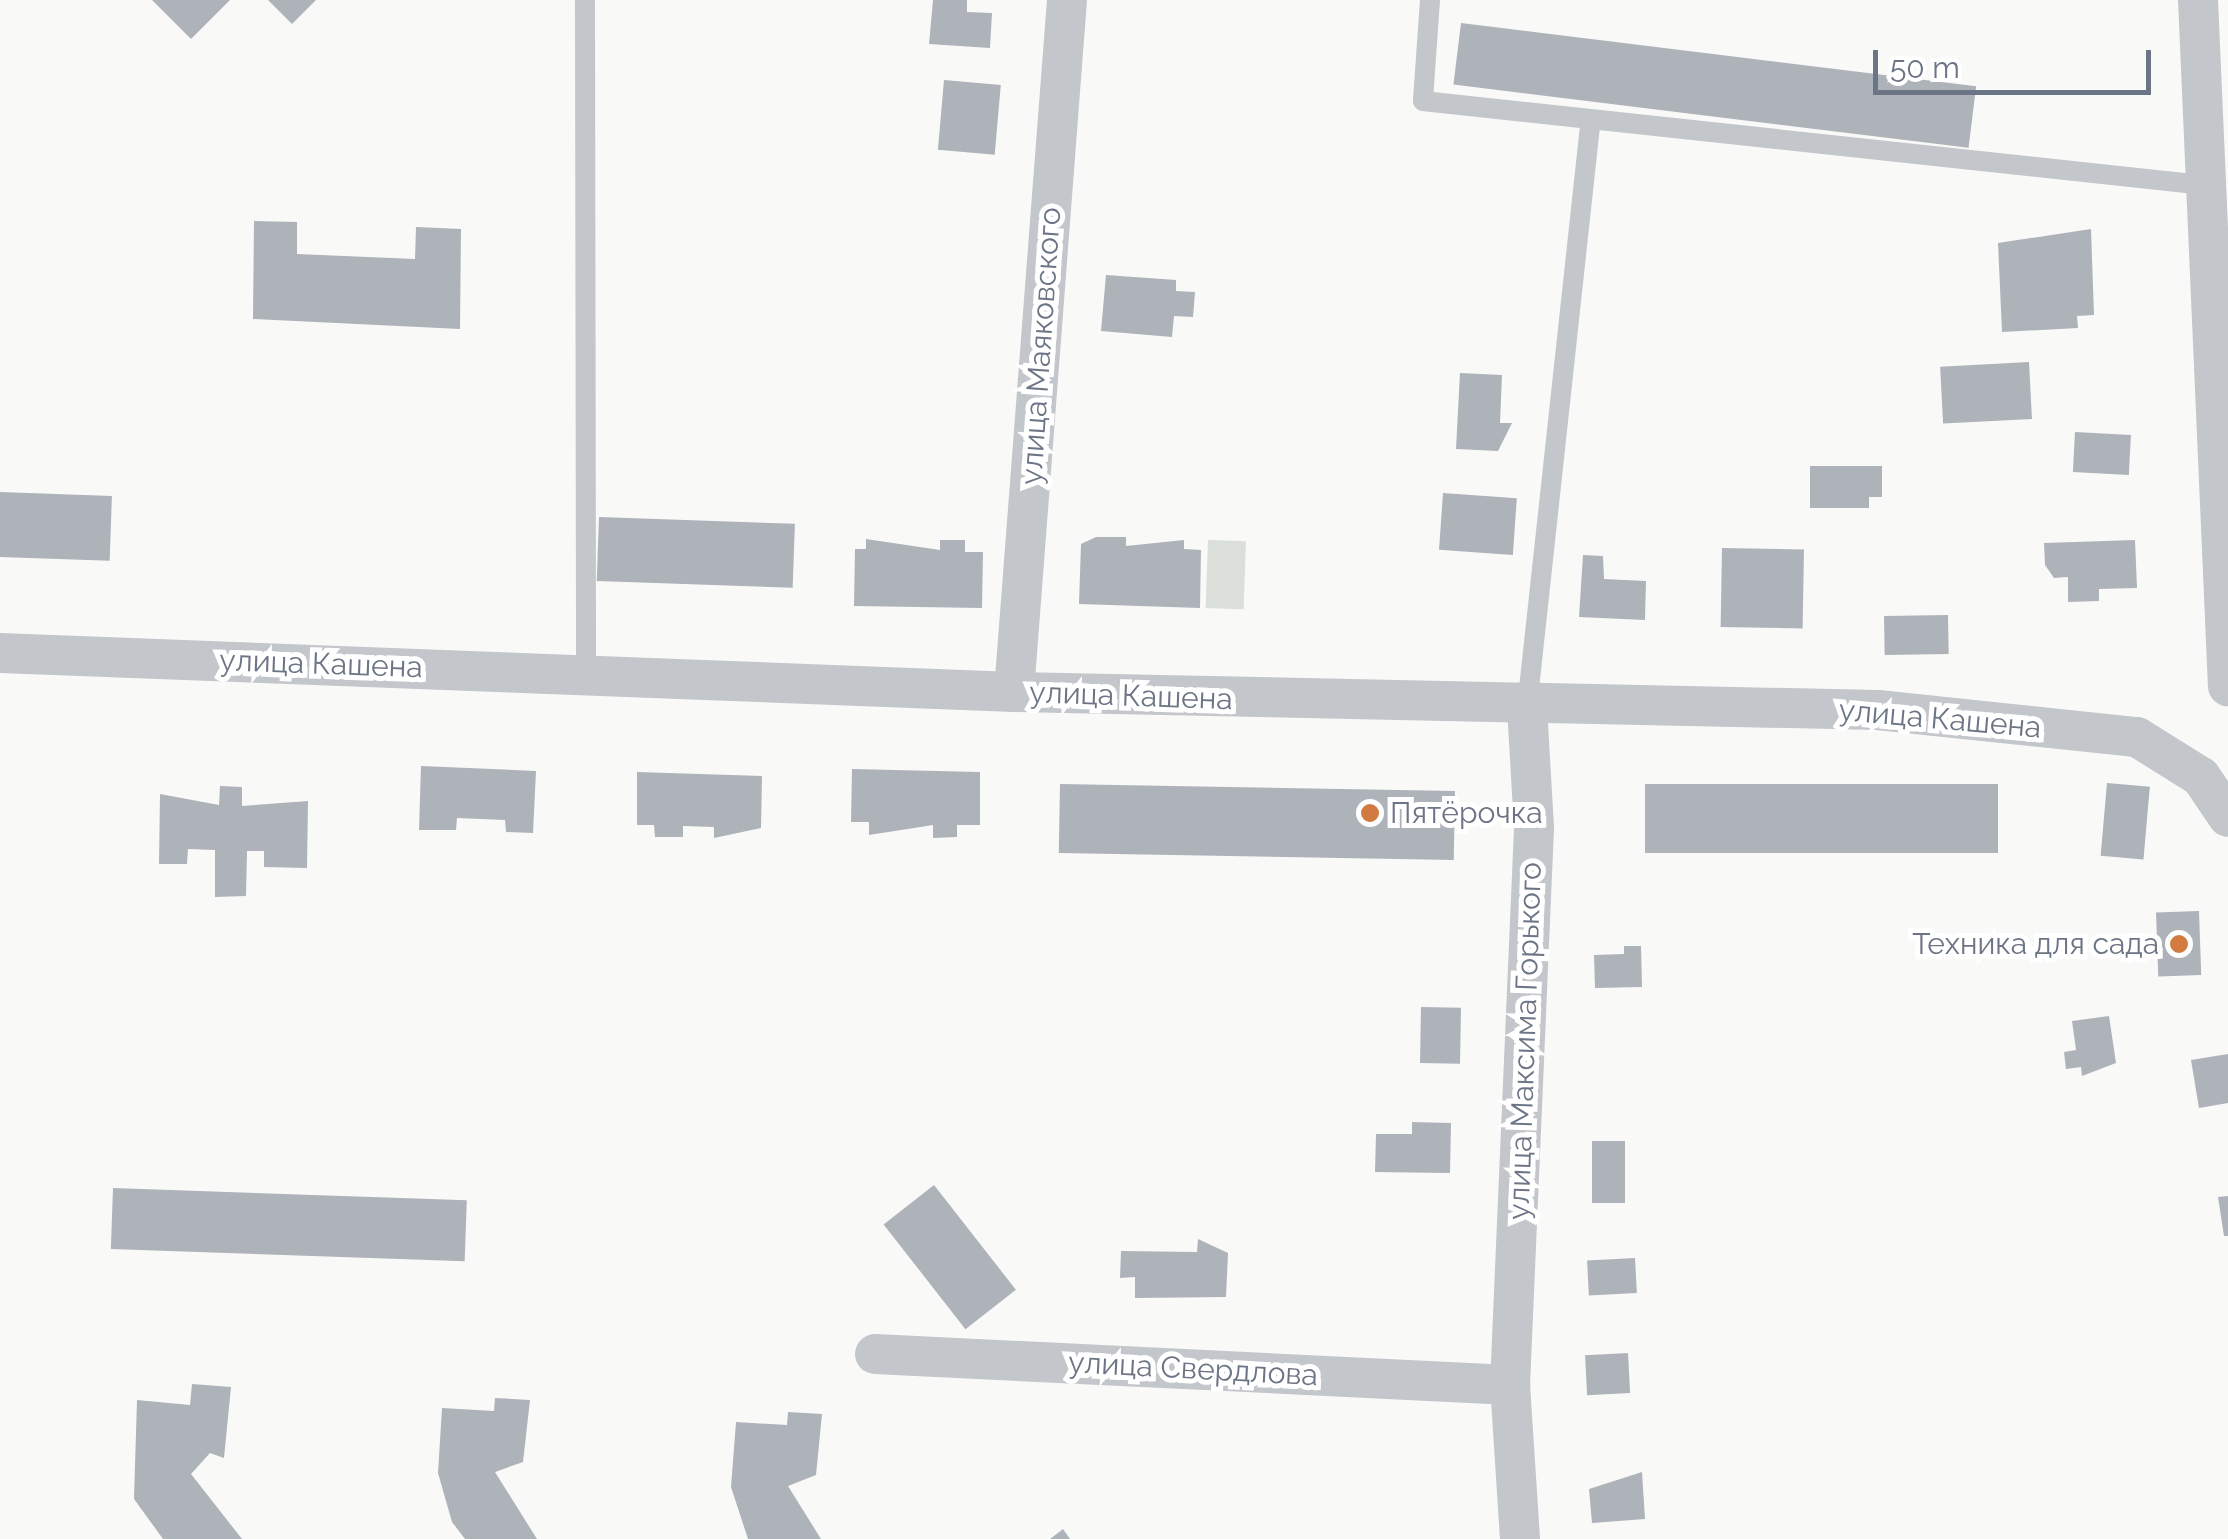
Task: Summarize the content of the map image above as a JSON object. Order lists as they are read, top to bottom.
{
  "streets": {
    "street": [
      "улица Маяковского",
      "улица Кашена",
      "улица Максима Горького",
      "улица Свердлова"
    ]
  },
  "crossings": [
    ["улица Маяковского", "улица Кашена"],
    ["улица Кашена", "улица Максима Горького"],
    ["улица Максима Горького", "улица Свердлова"]
  ],
  "places": ["Пятёрочка", "Техника для сада"],
  "scale_bar": "50 m"
}
